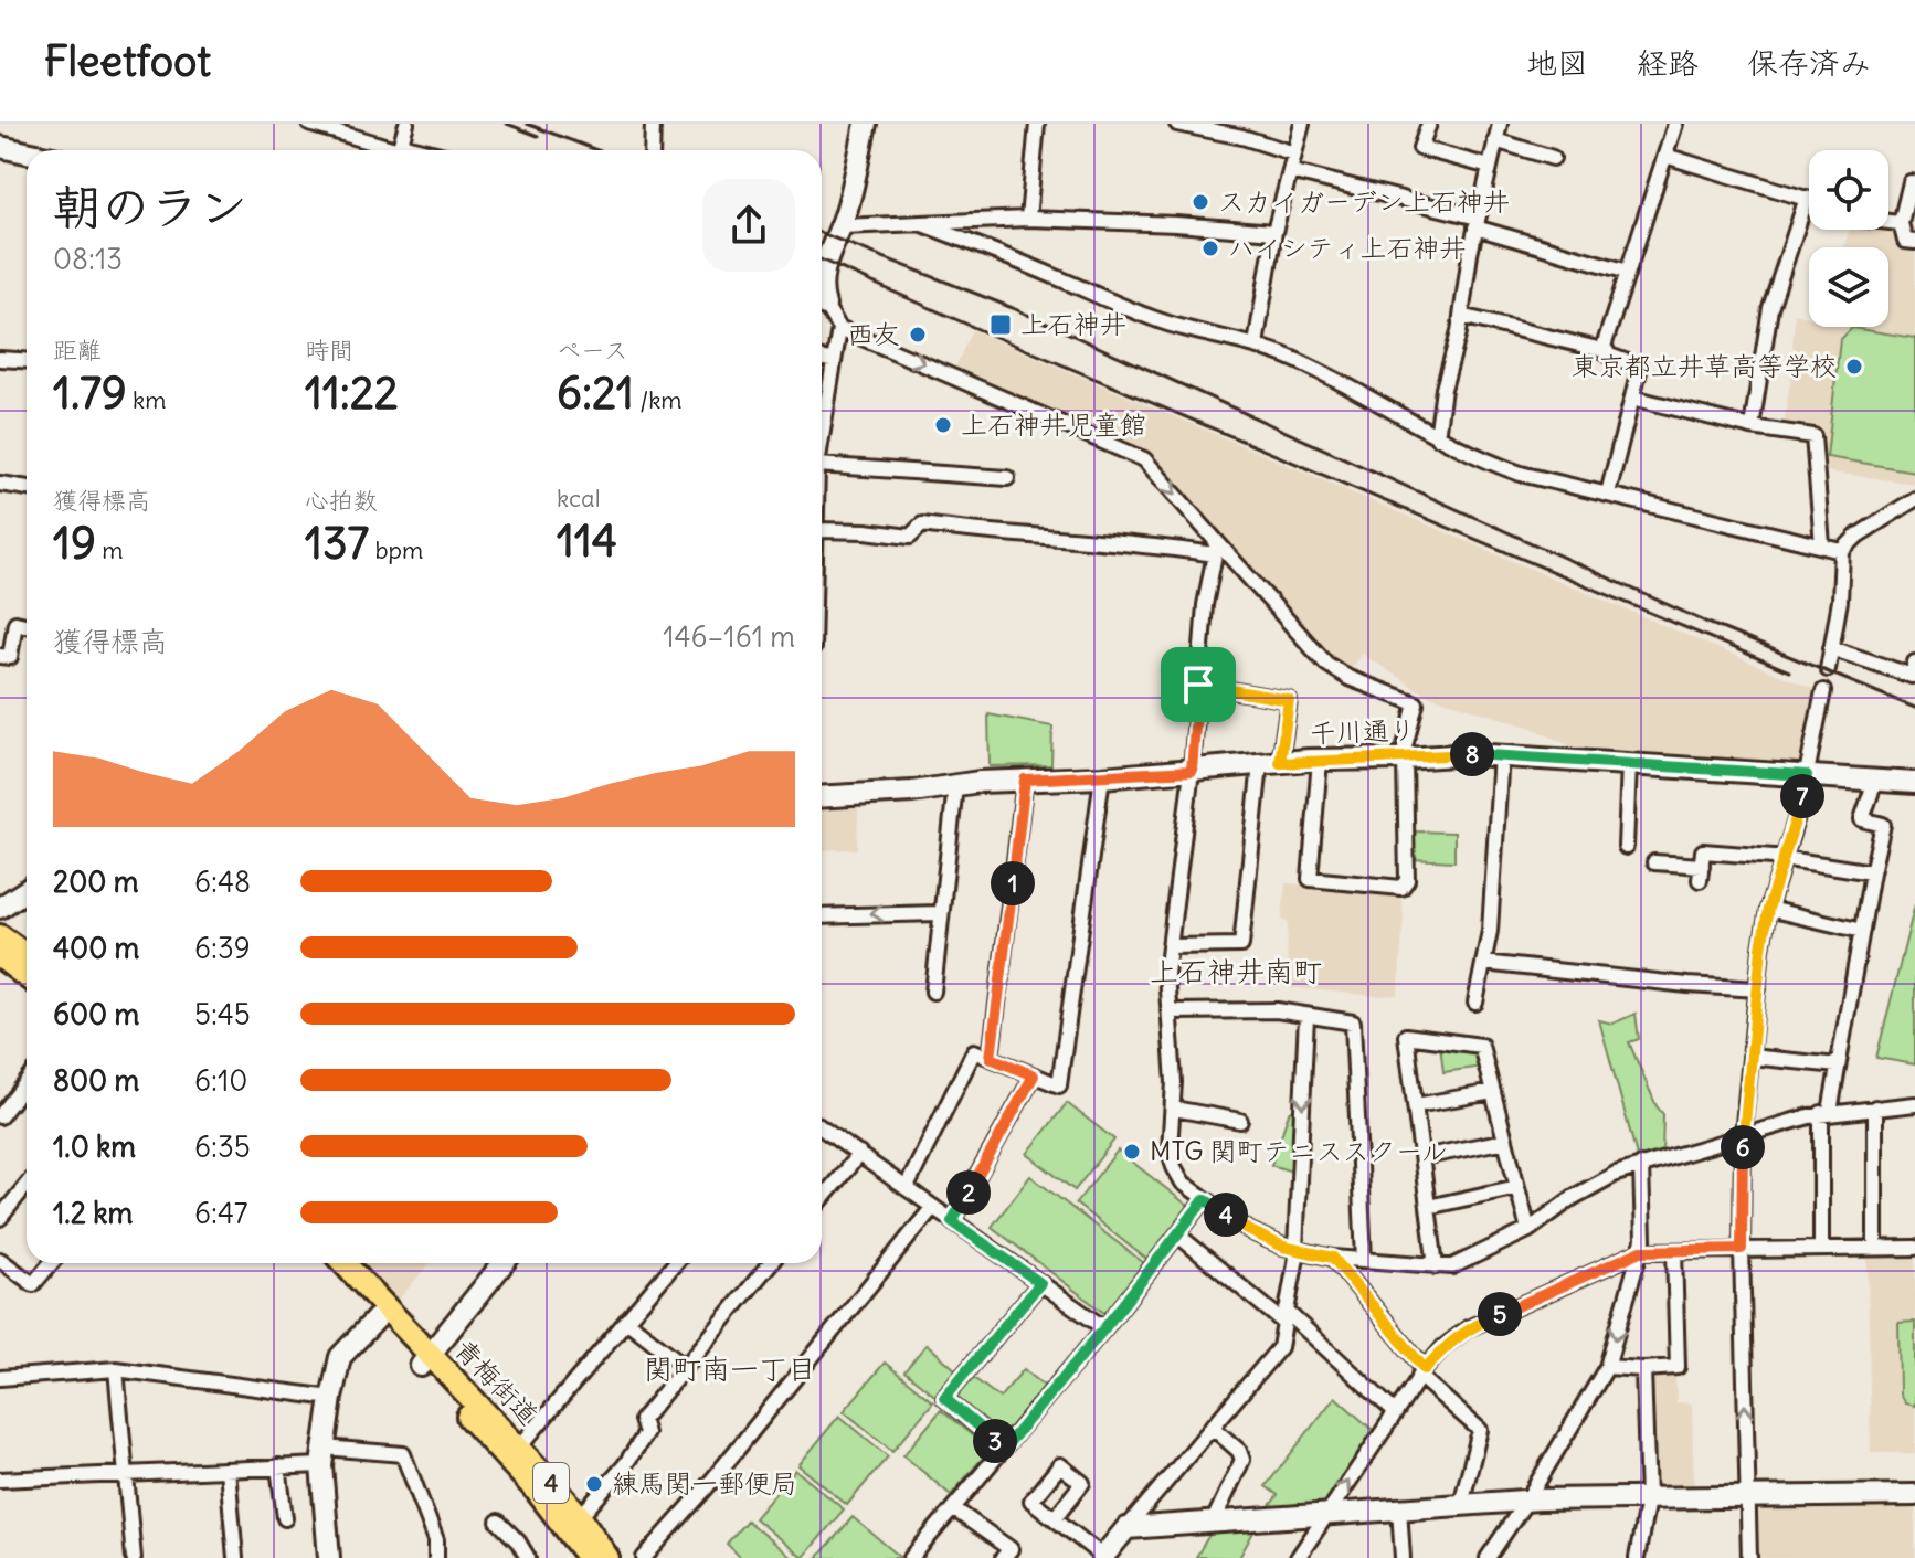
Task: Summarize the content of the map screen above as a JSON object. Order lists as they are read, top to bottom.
{
  "streets": {
    "main road": ["青梅街道", "4"],
    "street": ["千川通り"]
  },
  "districts": ["上石神井南町", "関町南一丁目"],
  "places": {
    "other": [
      "スカイガーデン上石神井",
      "ハイシティ上石神井",
      "西友",
      "東京都立井草高等学校",
      "上石神井児童館",
      "MTG 関町テニススクール",
      "練馬関一郵便局"
    ],
    "transit": ["上石神井"]
  },
  "page": {
    "header": "Fleetfoot",
    "nav": ["地図", "経路", "保存済み"],
    "heading": ["朝のラン", "08:13"],
    "stats": [
      ["距離", "1.79 km"],
      ["時間", "11:22"],
      ["ペース", "6:21 /km"],
      ["獲得標高", "19 m"],
      ["心拍数", "137 bpm"],
      ["kcal", "114"]
    ],
    "chart": ["獲得標高", "146–161 m"],
    "pins": [
      "8",
      "7",
      "1",
      "6",
      "2",
      "4",
      "5",
      "3"
    ],
    "list": [
      {
        "name": "200 m",
        "note": "6:48"
      },
      {
        "name": "400 m",
        "note": "6:39"
      },
      {
        "name": "600 m",
        "note": "5:45"
      },
      {
        "name": "800 m",
        "note": "6:10"
      },
      {
        "name": "1.0 km",
        "note": "6:35"
      },
      {
        "name": "1.2 km",
        "note": "6:47"
      }
    ]
  }
}
